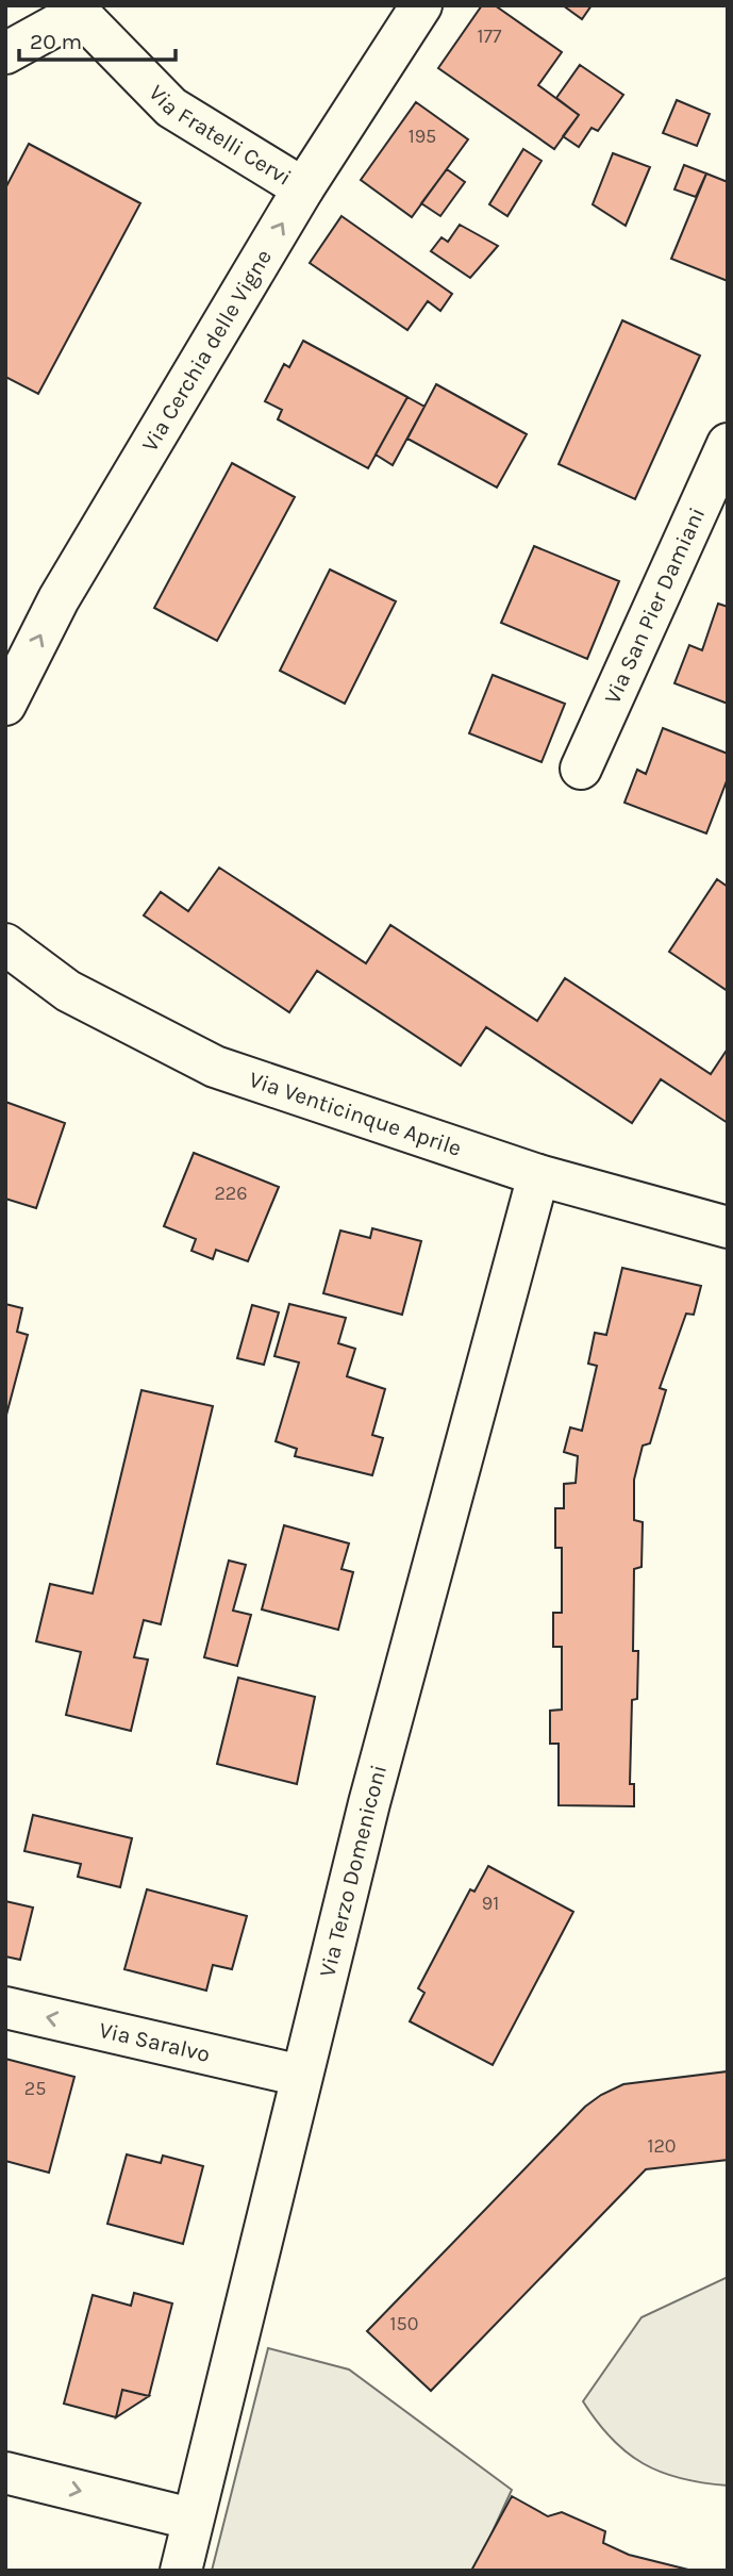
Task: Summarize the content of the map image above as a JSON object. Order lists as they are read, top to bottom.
{
  "streets": {
    "street": [
      "Via Fratelli Cervi",
      "Via Cerchia delle Vigne",
      "Via San Pier Damiani",
      "Via Venticinque Aprile",
      "Via Terzo Domeniconi",
      "Via Saralvo"
    ]
  },
  "crossings": [
    ["Via Fratelli Cervi", "Via Cerchia delle Vigne"],
    ["Via Venticinque Aprile", "Via Terzo Domeniconi"],
    ["Via Terzo Domeniconi", "Via Saralvo"]
  ],
  "one_way": ["Via Cerchia delle Vigne", "Via Saralvo"],
  "house_numbers": [
    "177",
    "195",
    "226",
    "91",
    "25",
    "120",
    "150"
  ],
  "scale_bar": "20 m"
}
